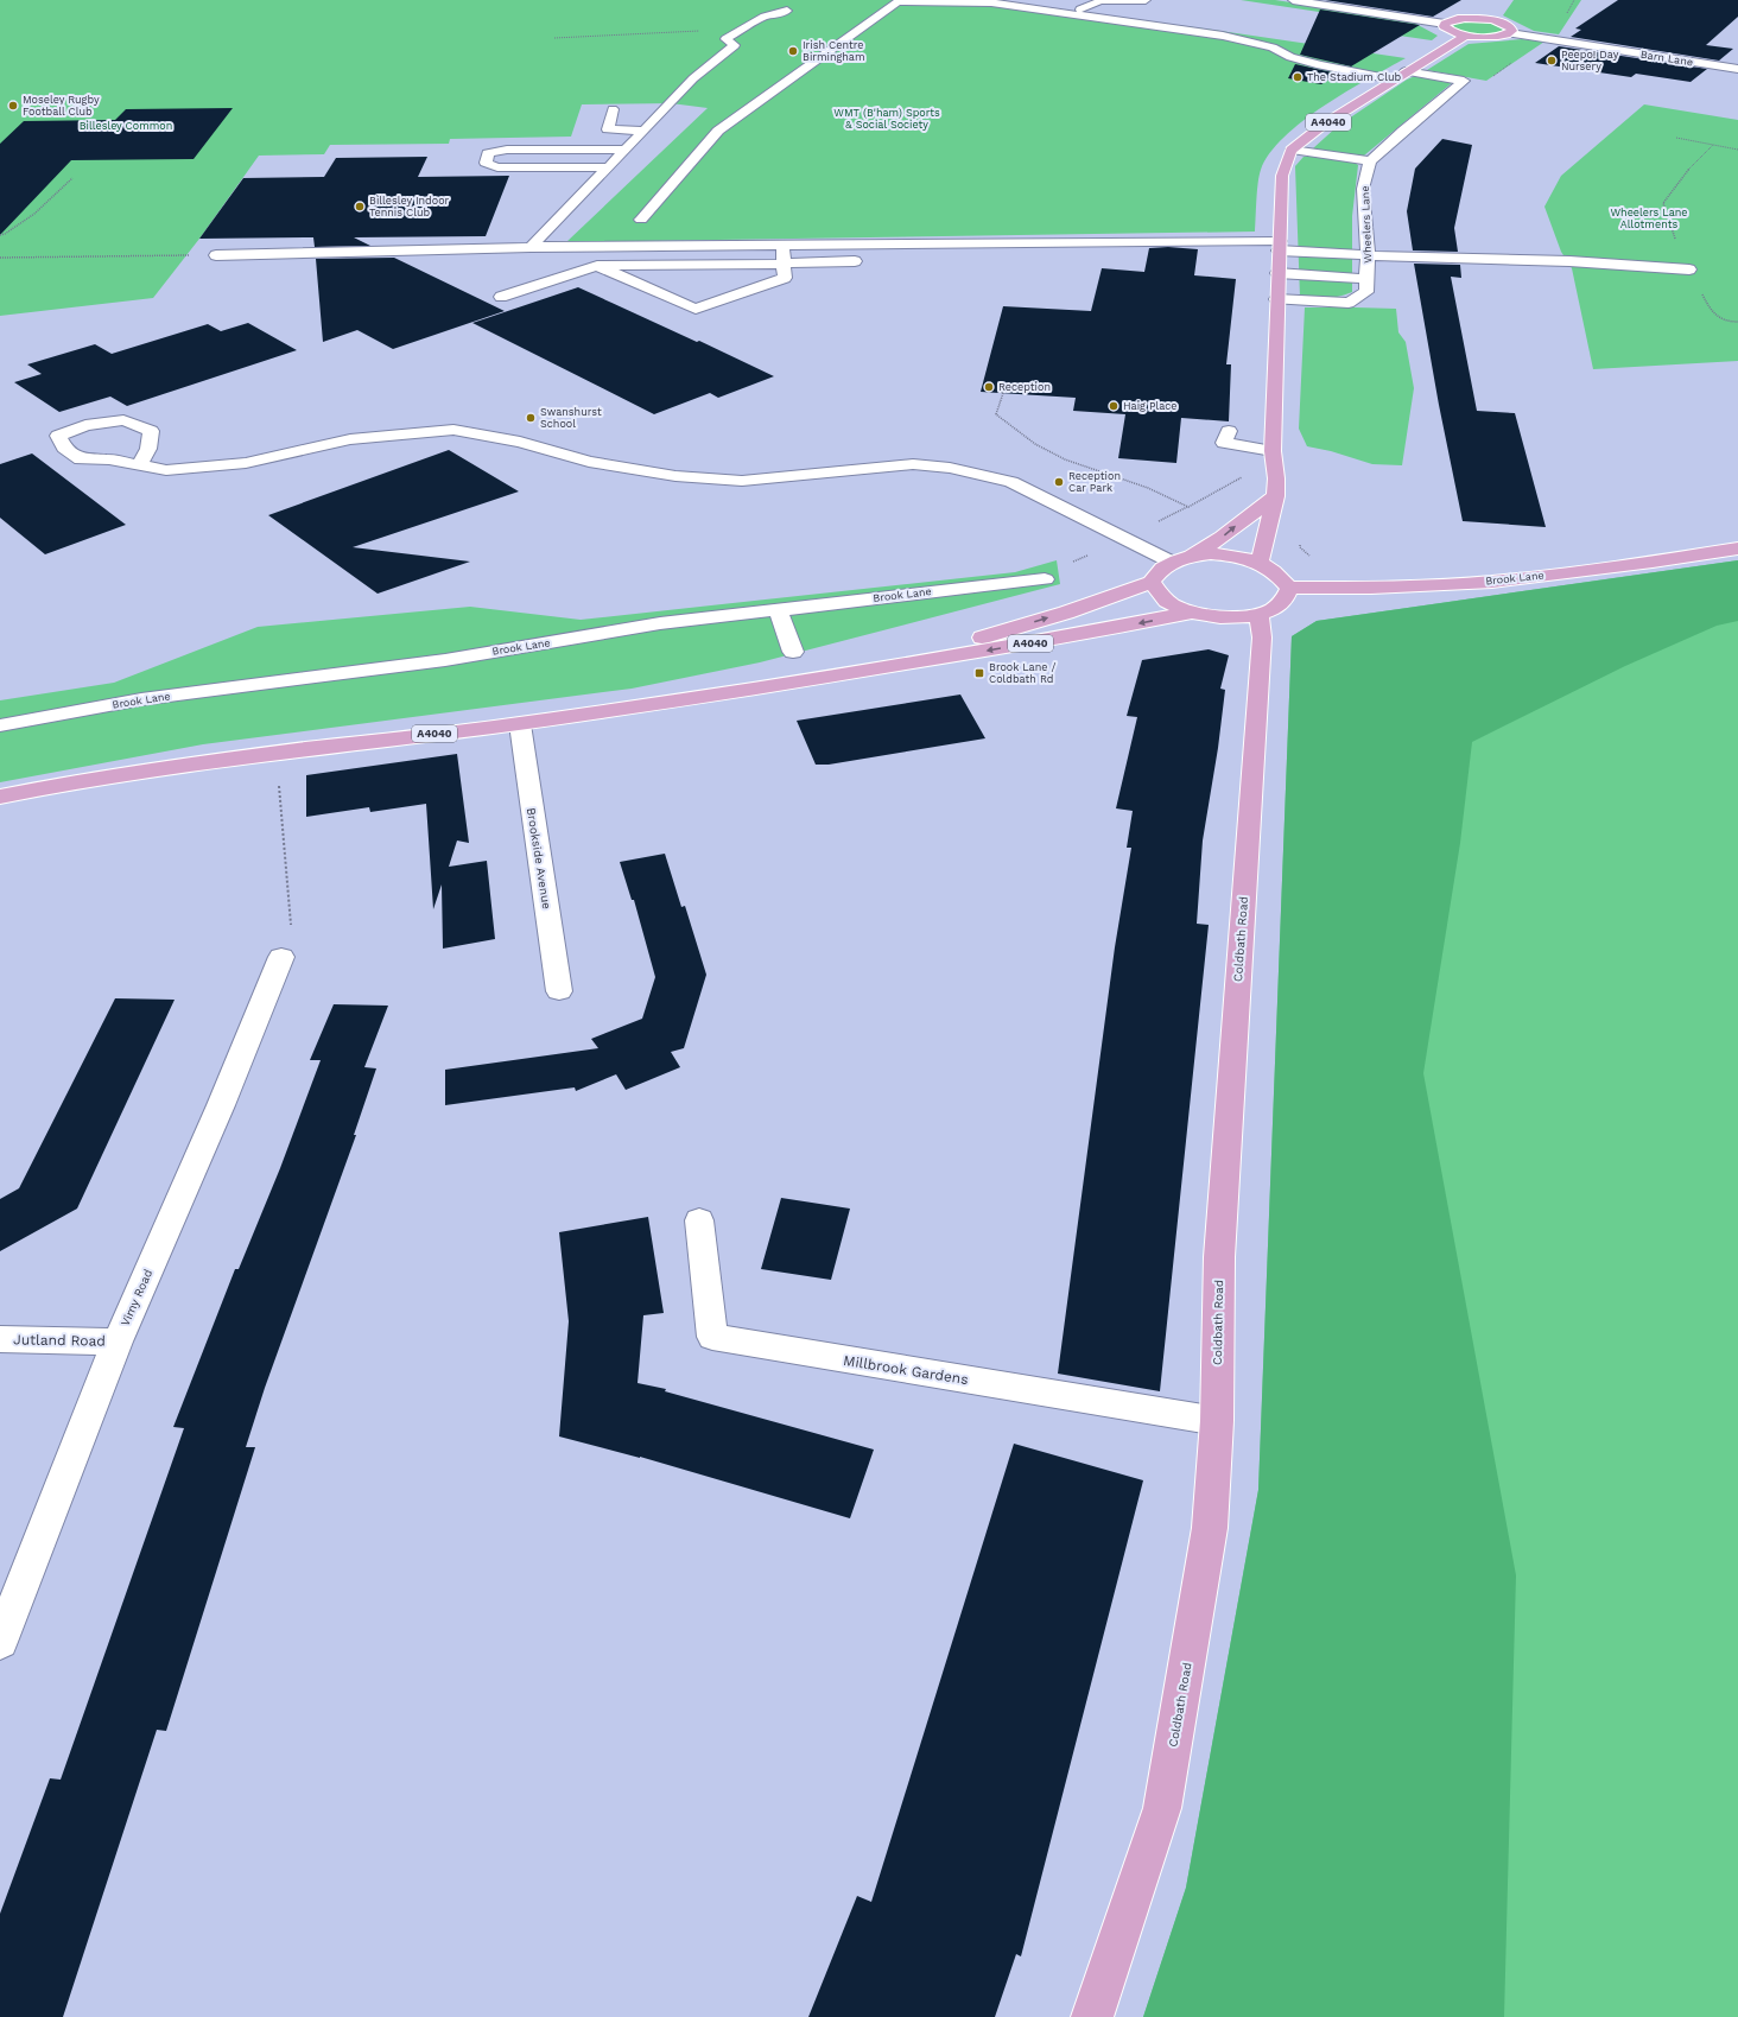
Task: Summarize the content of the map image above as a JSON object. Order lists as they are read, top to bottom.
{
  "streets": {
    "main road": ["A4040", "Brook Lane", "Coldbath Road"],
    "street": [
      "Barn Lane",
      "Wheelers Lane",
      "Brookside Avenue",
      "Vimy Road",
      "Jutland Road",
      "Millbrook Gardens"
    ]
  },
  "crossings": [
    ["A4040", "Brookside Avenue"],
    ["Coldbath Road", "Millbrook Gardens"],
    ["Vimy Road", "Jutland Road"]
  ],
  "parks": ["WMT (B'ham) Sports & Social Society", "Billesley Common", "Wheelers Lane Allotments"],
  "places": {
    "other": [
      "Irish Centre Birmingham",
      "Peepo! Day Nursery",
      "The Stadium Club",
      "Moseley Rugby Football Club",
      "Billesley Indoor Tennis Club",
      "Reception",
      "Haig Place",
      "Swanshurst School",
      "Reception Car Park"
    ],
    "transit": ["Brook Lane / Coldbath Rd"]
  }
}
